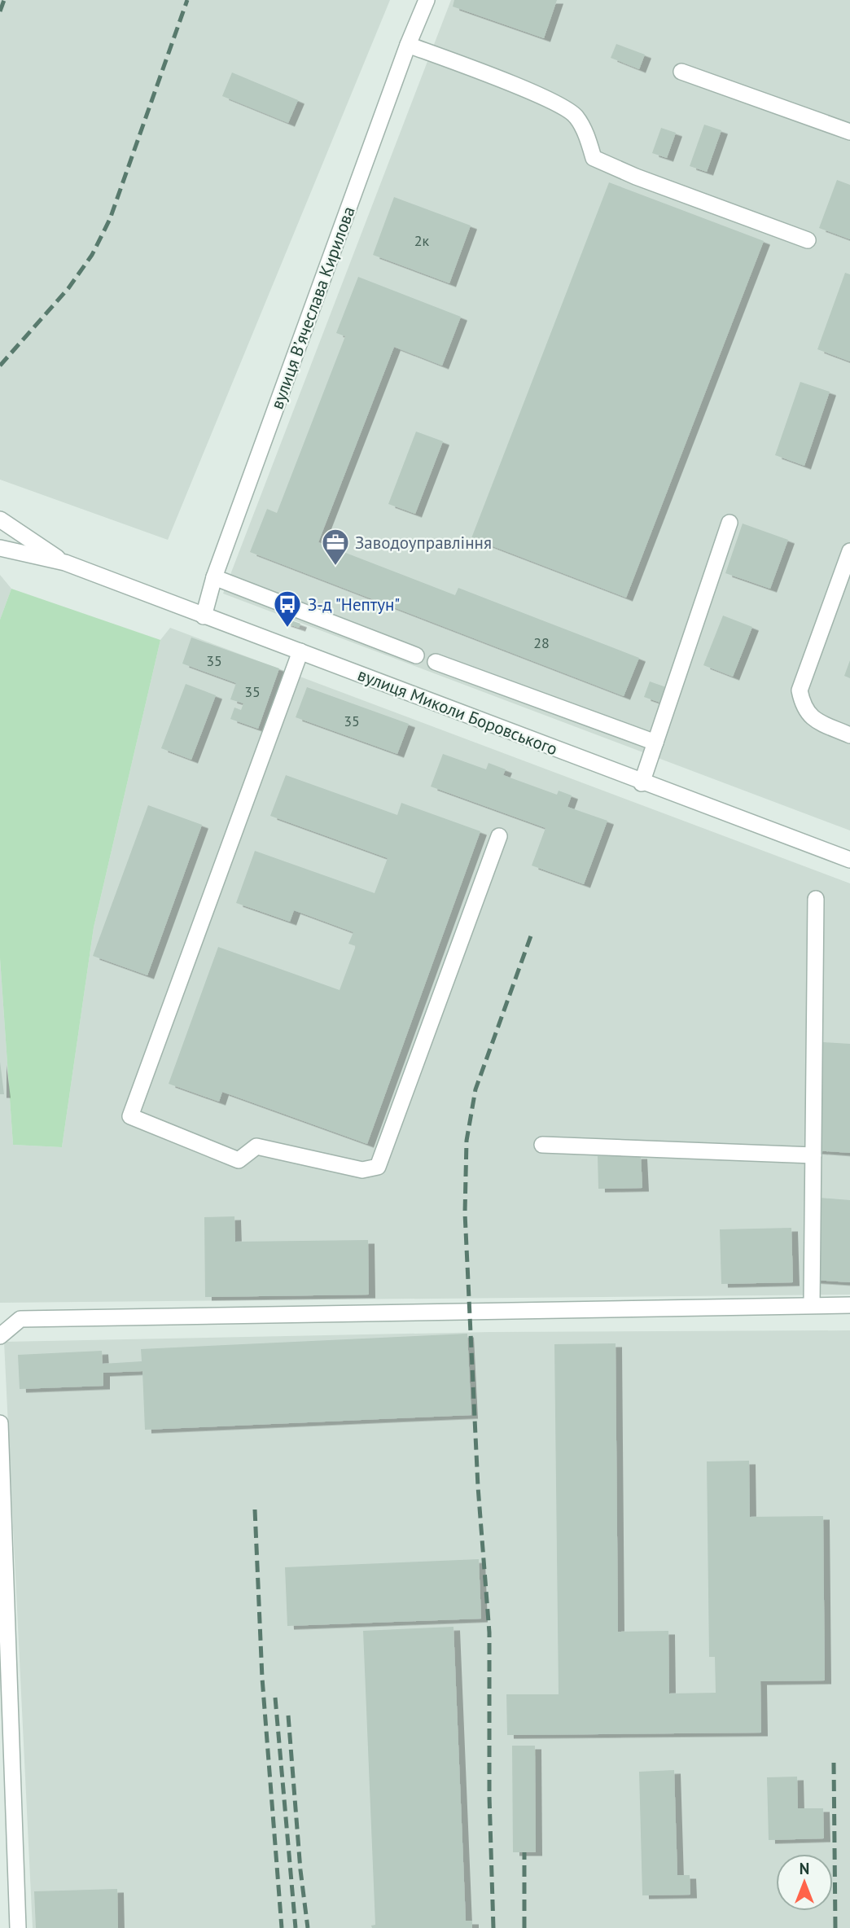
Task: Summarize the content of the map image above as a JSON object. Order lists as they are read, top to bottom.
{
  "streets": {
    "street": ["вулиця Вʼячеслава Кирилова", "вулиця Миколи Боровського"]
  },
  "crossings": [
    ["вулиця Вʼячеслава Кирилова", "вулиця Миколи Боровського"]
  ],
  "places": {
    "office": ["Заводоуправління"],
    "bus stop": ["З-д \"Нептун\""]
  },
  "house_numbers": [
    "2к",
    "28",
    "35",
    "35",
    "35"
  ],
  "north": "top"
}
